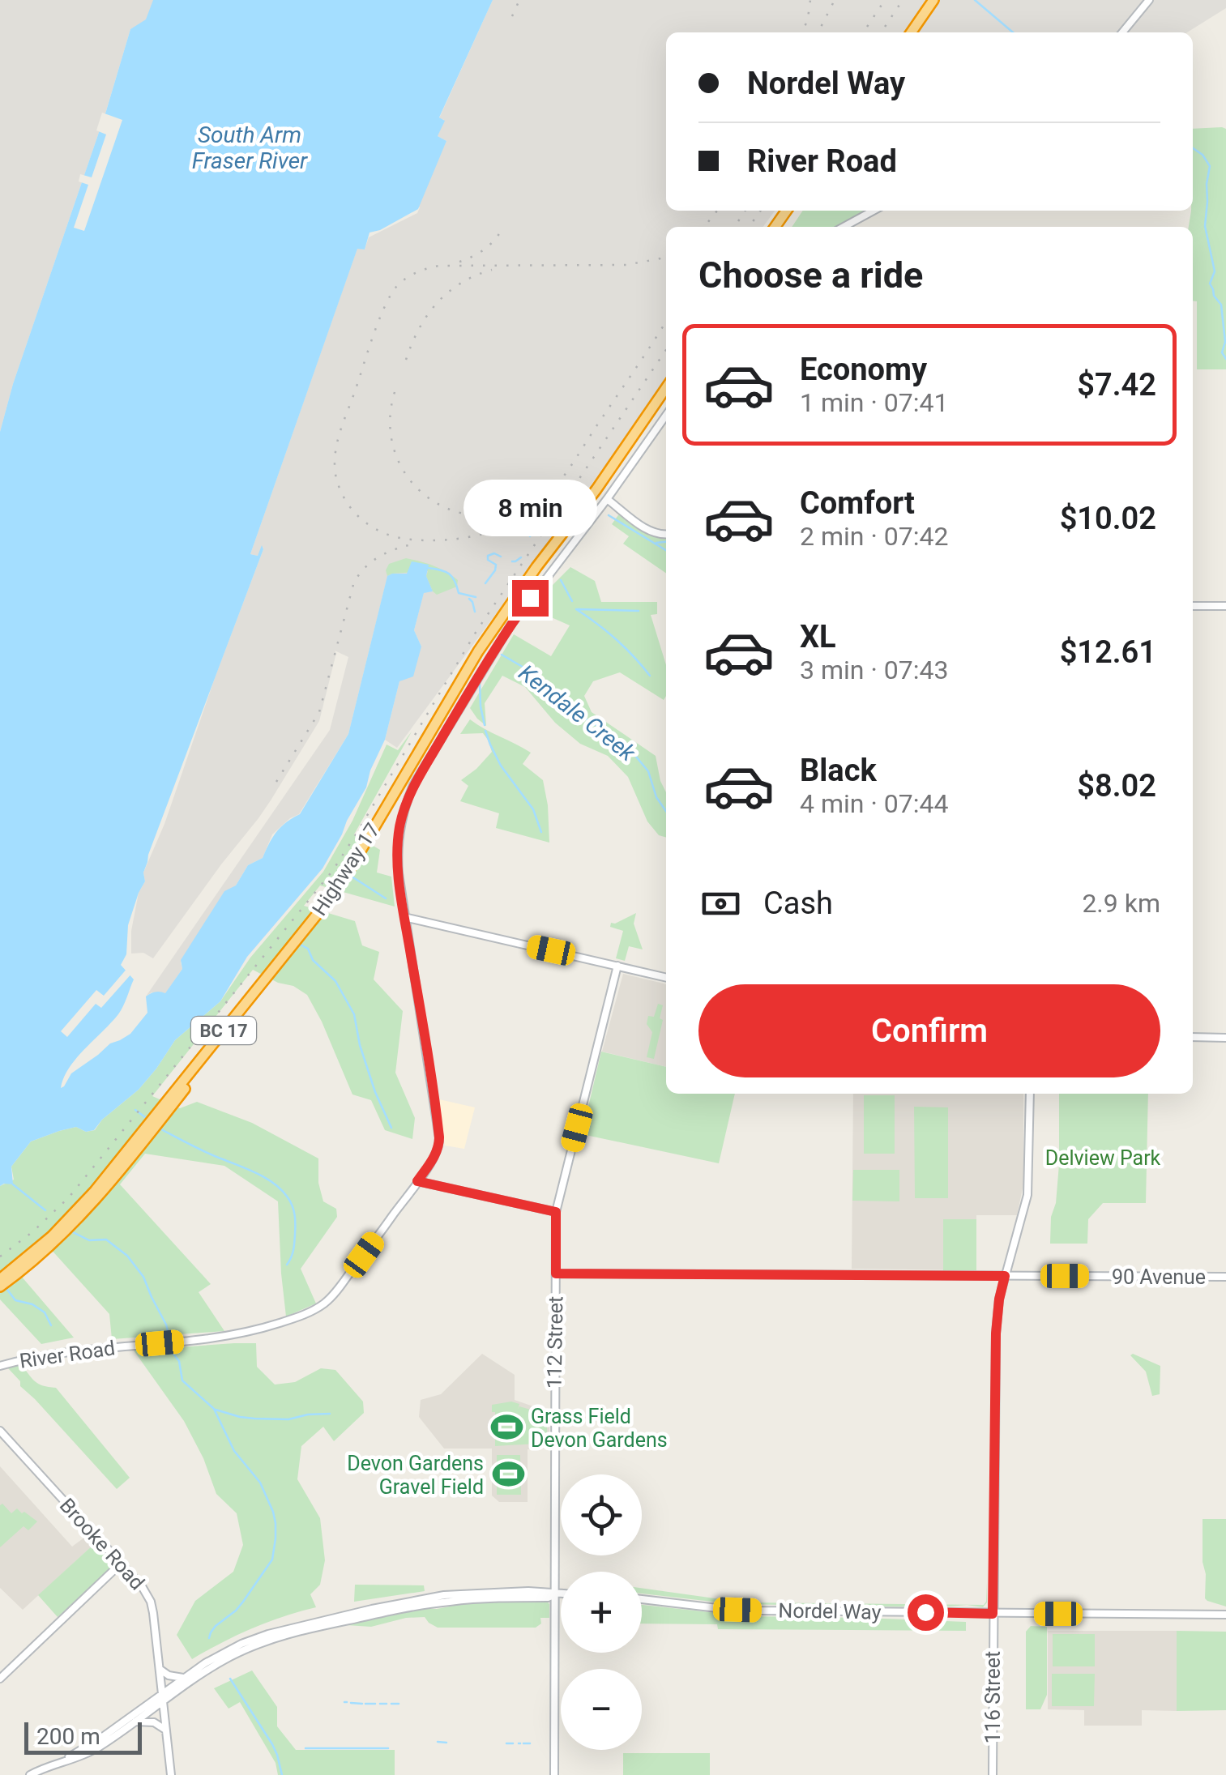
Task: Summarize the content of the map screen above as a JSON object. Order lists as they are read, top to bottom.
{
  "streets": {
    "highway": ["Highway 17", "BC 17"],
    "street": [
      "90 Avenue",
      "112 Street",
      "River Road",
      "Brooke Road",
      "Nordel Way",
      "116 Street"
    ]
  },
  "crossings": [
    ["90 Avenue", "112 Street"],
    ["90 Avenue", "116 Street"],
    ["Nordel Way", "116 Street"]
  ],
  "water": ["South Arm Fraser River", "Kendale Creek"],
  "parks": ["Delview Park"],
  "places": {
    "sports": ["Grass Field Devon Gardens", "Devon Gardens Gravel Field"]
  },
  "scale_bar": "200 m",
  "page": {
    "banner": ["Nordel Way", "River Road"],
    "heading": "Choose a ride",
    "list": [
      {
        "name": "Economy",
        "note": "1 min · 07:41",
        "value": "$7.42"
      },
      {
        "name": "Comfort",
        "note": "2 min · 07:42",
        "value": "$10.02"
      },
      {
        "name": "XL",
        "note": "3 min · 07:43",
        "value": "$12.61"
      },
      {
        "name": "Black",
        "note": "4 min · 07:44",
        "value": "$8.02"
      }
    ],
    "bubble": "8 min",
    "pay": ["Cash", "2.9 km"],
    "buttons": "Confirm",
    "map_buttons": ["+", "−"],
    "scale": "200 m"
  }
}
